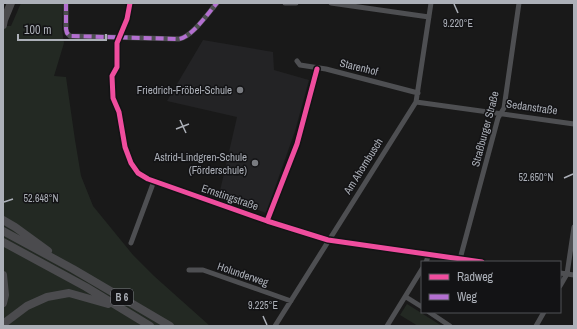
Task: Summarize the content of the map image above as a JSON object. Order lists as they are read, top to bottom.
{
  "streets": {
    "highway": ["B 6"],
    "street": [
      "Starenhof",
      "Sedanstraße",
      "Straßburger Straße",
      "Am Ahornbusch",
      "Ernstingstraße",
      "Holunderweg"
    ]
  },
  "crossings": [
    ["Starenhof", "Am Ahornbusch"],
    ["Sedanstraße", "Straßburger Straße"],
    ["Sedanstraße", "Am Ahornbusch"],
    ["Straßburger Straße", "Ernstingstraße"],
    ["Am Ahornbusch", "Ernstingstraße"],
    ["Am Ahornbusch", "Holunderweg"]
  ],
  "places": ["Friedrich-Fröbel-Schule", "Astrid-Lindgren-Schule (Förderschule)"],
  "legend": ["Radweg", "Weg"],
  "scale_bar": "100 m",
  "coordinates": [
    "9.220°E",
    "52.650°N",
    "52.648°N",
    "9.225°E"
  ]
}
